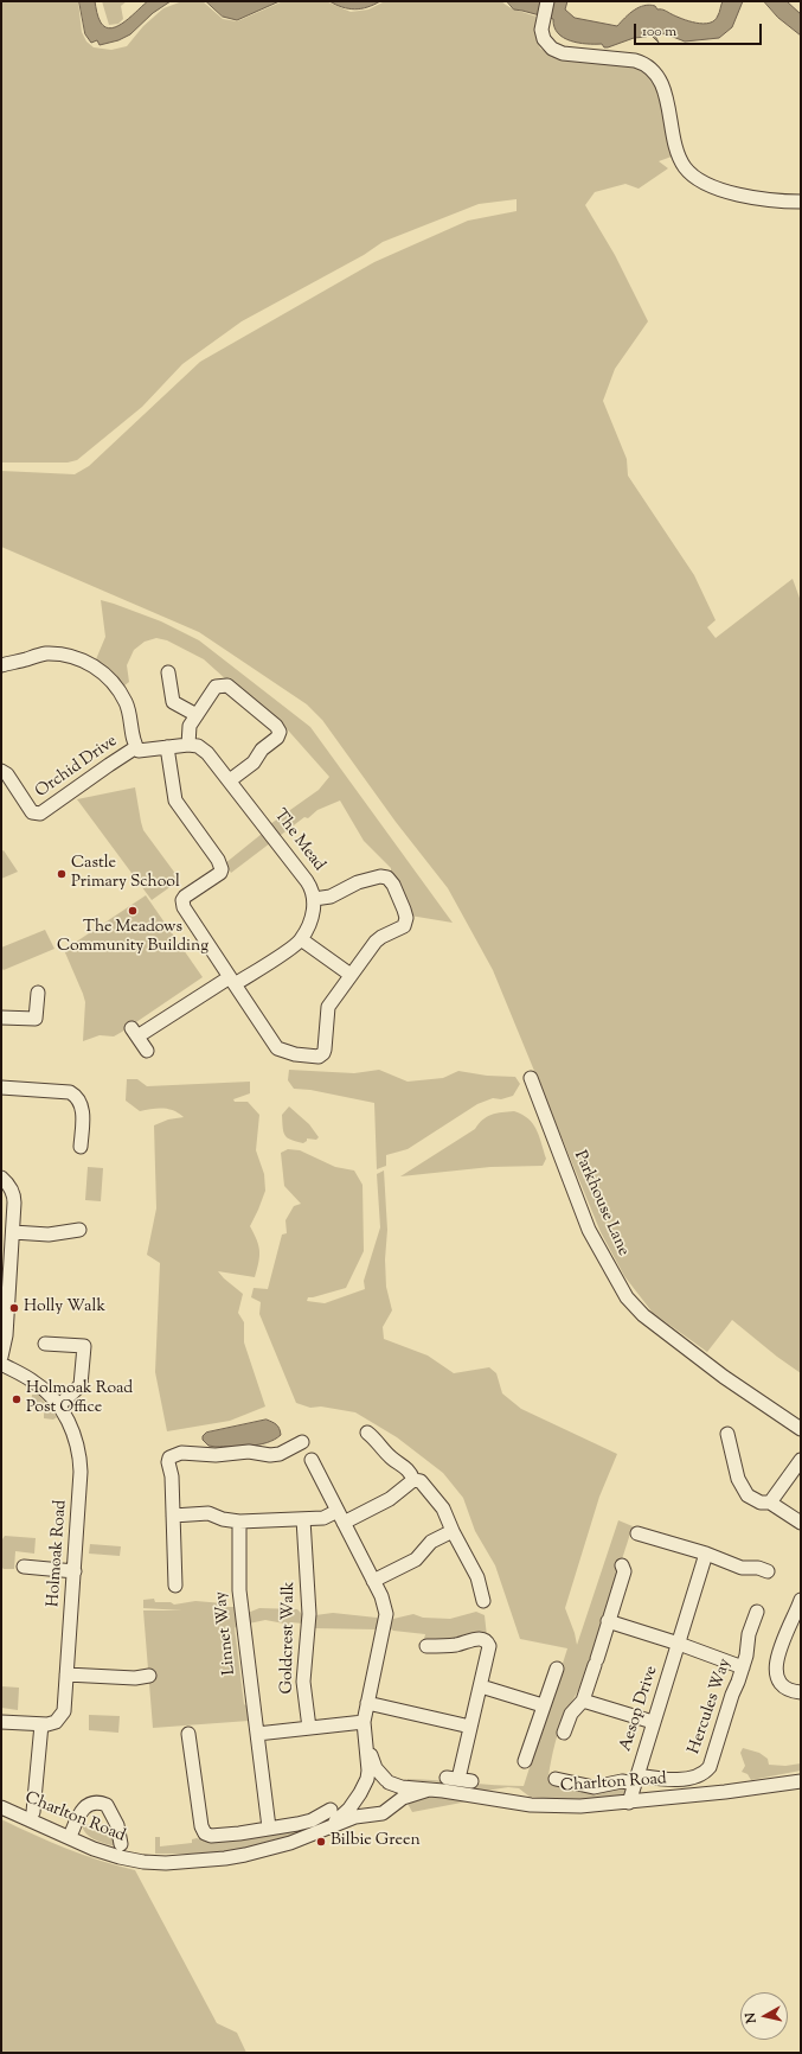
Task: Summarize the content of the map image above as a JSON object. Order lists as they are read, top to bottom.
{
  "streets": {
    "street": [
      "Orchid Drive",
      "The Mead",
      "Parkhouse Lane",
      "Holmoak Road",
      "Linnet Way",
      "Goldcrest Walk",
      "Hercules Way",
      "Aesop Drive",
      "Charlton Road"
    ]
  },
  "crossings": [
    ["Hercules Way", "Aesop Drive"],
    ["Aesop Drive", "Charlton Road"]
  ],
  "places": [
    "Castle Primary School",
    "The Meadows Community Building",
    "Holly Walk",
    "Holmoak Road Post Office",
    "Bilbie Green"
  ],
  "scale_bar": "100 m",
  "north": "left"
}
